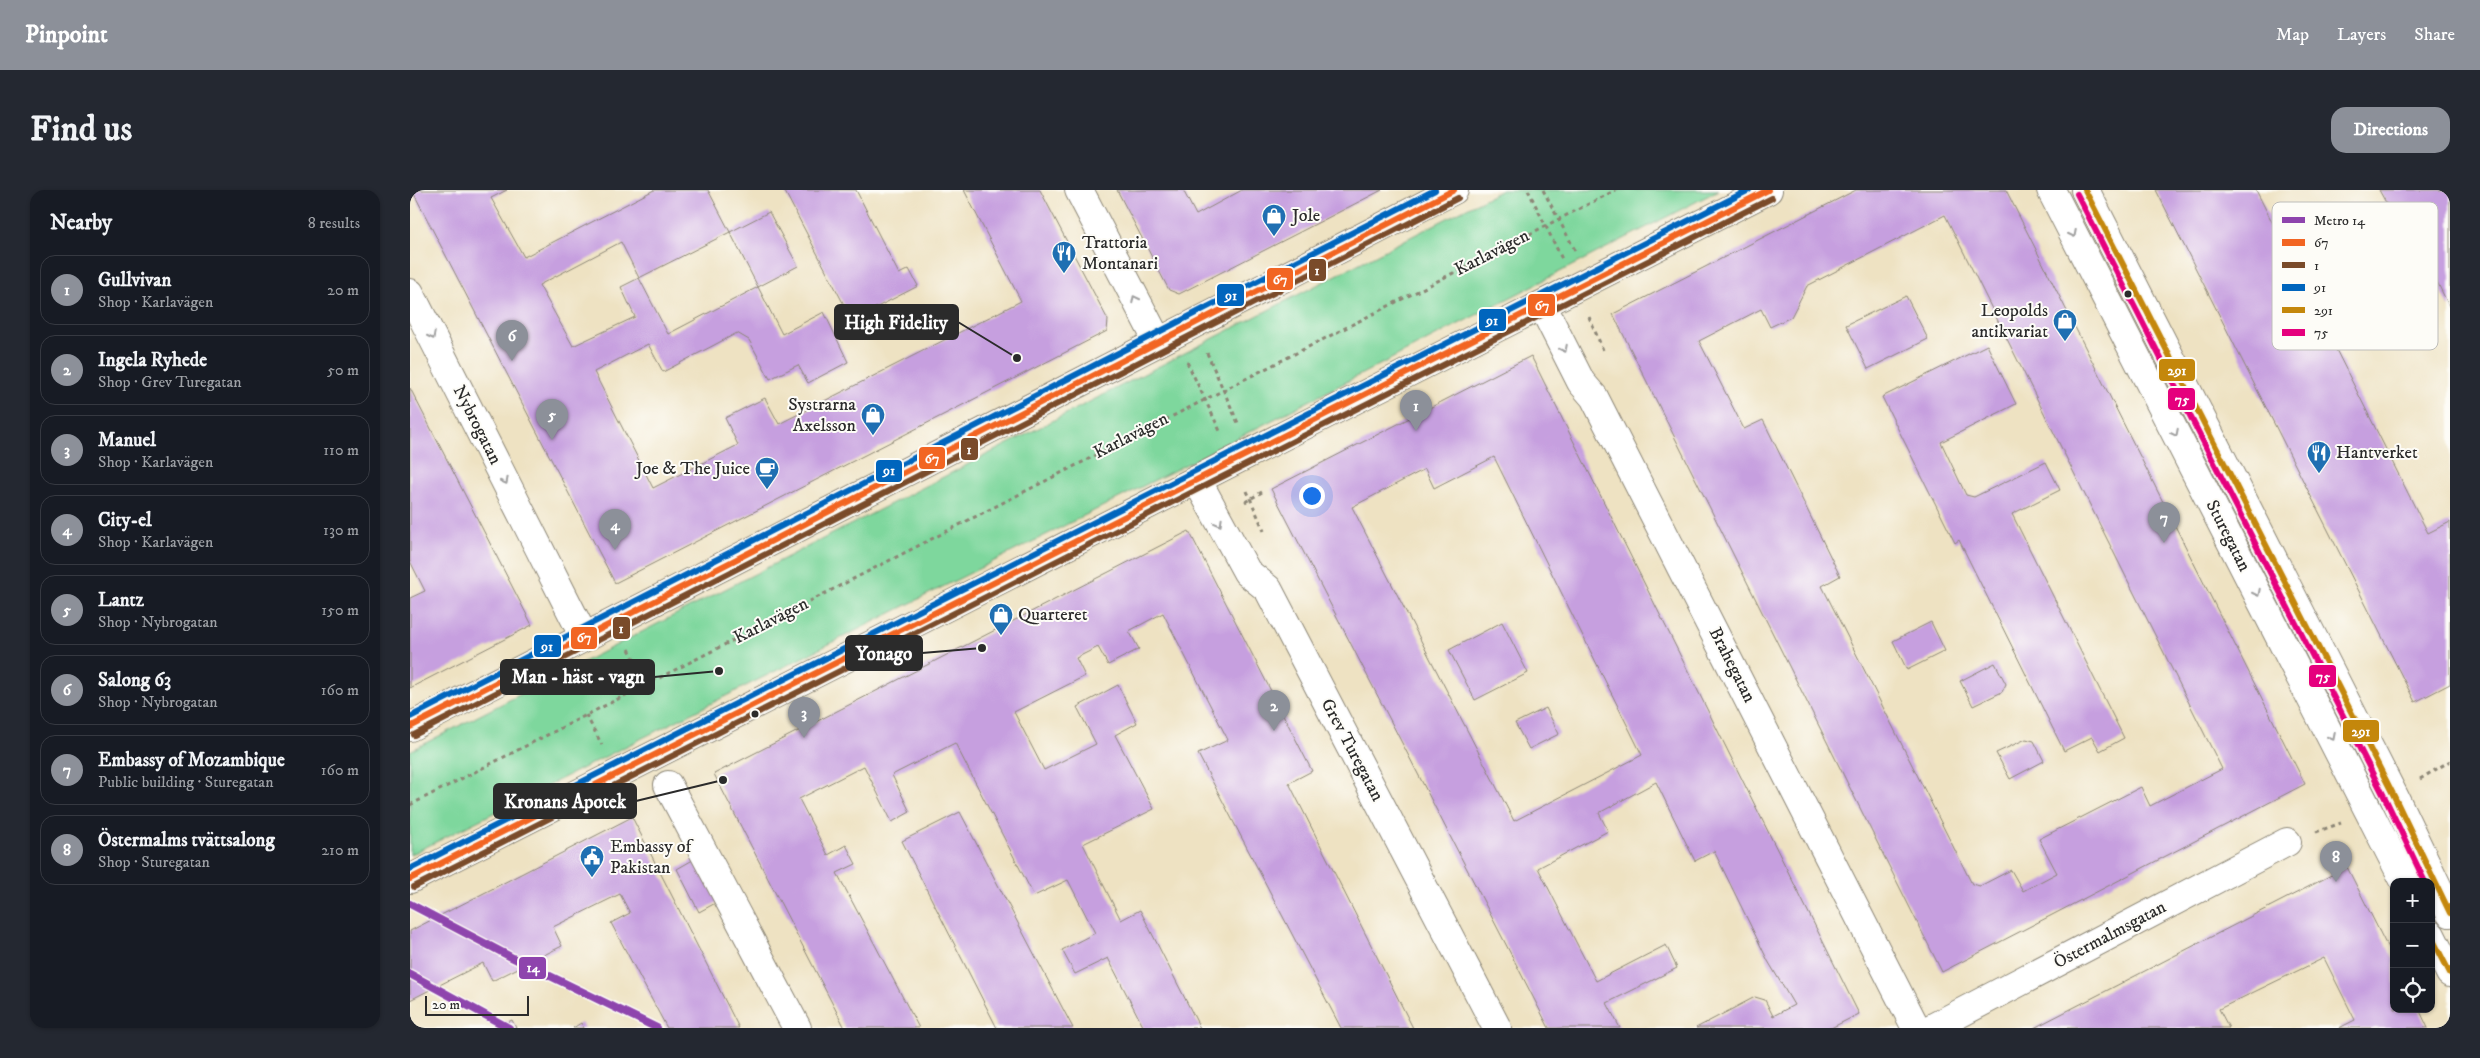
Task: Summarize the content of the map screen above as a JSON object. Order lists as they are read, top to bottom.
{
  "streets": {
    "street": [
      "Nybrogatan",
      "Sturegatan",
      "Brahegatan",
      "Grev Turegatan",
      "Östermalmsgatan"
    ],
    "path": ["Karlavägen"]
  },
  "one_way": ["Nybrogatan", "Brahegatan", "Grev Turegatan"],
  "places": {
    "shop": [
      "Jole",
      "Leopolds antikvariat",
      "Systrarna Axelsson",
      "Quarteret"
    ],
    "restaurant": ["Trattoria Montanari", "Hantverket"],
    "other": [
      "High Fidelity",
      "Yonago",
      "Man - häst - vagn",
      "Kronans Apotek"
    ],
    "cafe": ["Joe & The Juice"],
    "public building": ["Embassy of Pakistan"]
  },
  "lines": [
    "transit line 67",
    "transit line 91",
    "transit line 291",
    "transit line 75",
    "transit line 1",
    "metro line 14"
  ],
  "legend": [
    "Metro 14",
    "67",
    "1",
    "91",
    "291",
    "75"
  ],
  "scale_bar": "20 m",
  "page": {
    "header": "Pinpoint",
    "nav": ["Map", "Layers", "Share"],
    "buttons": "Directions",
    "title": "Find us",
    "heading": ["Nearby", "8 results"],
    "list": [
      {
        "mark": "1",
        "name": "Gullvivan",
        "note": "Shop · Karlavägen",
        "value": "20 m"
      },
      {
        "mark": "2",
        "name": "Ingela Ryhede",
        "note": "Shop · Grev Turegatan",
        "value": "50 m"
      },
      {
        "mark": "3",
        "name": "Manuel",
        "note": "Shop · Karlavägen",
        "value": "110 m"
      },
      {
        "mark": "4",
        "name": "City-el",
        "note": "Shop · Karlavägen",
        "value": "130 m"
      },
      {
        "mark": "5",
        "name": "Lantz",
        "note": "Shop · Nybrogatan",
        "value": "150 m"
      },
      {
        "mark": "6",
        "name": "Salong 63",
        "note": "Shop · Nybrogatan",
        "value": "160 m"
      },
      {
        "mark": "7",
        "name": "Embassy of Mozambique",
        "note": "Public building · Sturegatan",
        "value": "160 m"
      },
      {
        "mark": "8",
        "name": "Östermalms tvättsalong",
        "note": "Shop · Sturegatan",
        "value": "210 m"
      }
    ],
    "pins": [
      "6",
      "1",
      "5",
      "7",
      "4",
      "2",
      "3",
      "8"
    ],
    "map_buttons": ["+", "−"],
    "scale": "20 m"
  }
}
